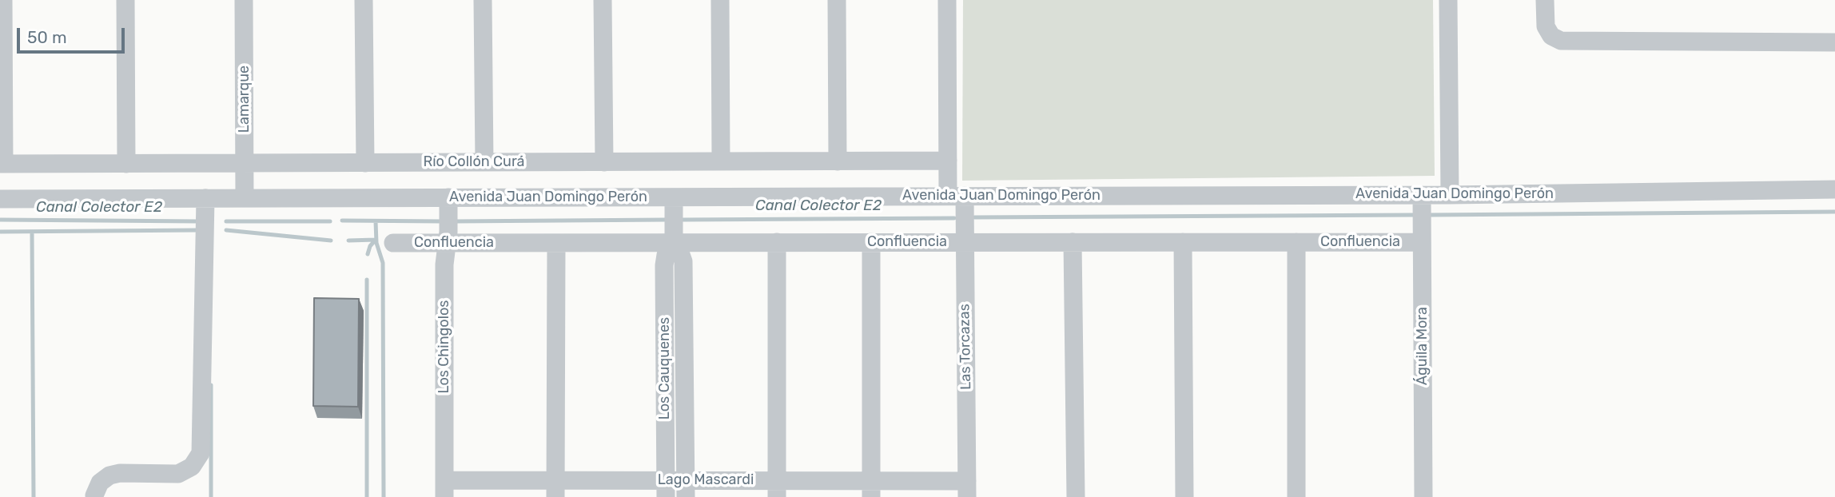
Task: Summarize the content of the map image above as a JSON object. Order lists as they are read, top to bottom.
{
  "streets": {
    "street": [
      "Lamarque",
      "Río Collón Curá",
      "Avenida Juan Domingo Perón",
      "Confluencia",
      "Águila Mora",
      "Los Chingolos",
      "Las Torcazas",
      "Los Cauquenes",
      "Lago Mascardi"
    ]
  },
  "crossings": [
    ["Lamarque", "Río Collón Curá"],
    ["Lamarque", "Avenida Juan Domingo Perón"],
    ["Río Collón Curá", "Las Torcazas"],
    ["Avenida Juan Domingo Perón", "Águila Mora"],
    ["Avenida Juan Domingo Perón", "Los Chingolos"],
    ["Avenida Juan Domingo Perón", "Las Torcazas"],
    ["Avenida Juan Domingo Perón", "Los Cauquenes"],
    ["Confluencia", "Águila Mora"],
    ["Confluencia", "Los Chingolos"],
    ["Confluencia", "Las Torcazas"],
    ["Confluencia", "Los Cauquenes"],
    ["Los Chingolos", "Lago Mascardi"],
    ["Las Torcazas", "Lago Mascardi"],
    ["Los Cauquenes", "Lago Mascardi"]
  ],
  "water": ["Canal Colector E2"],
  "scale_bar": "50 m"
}
